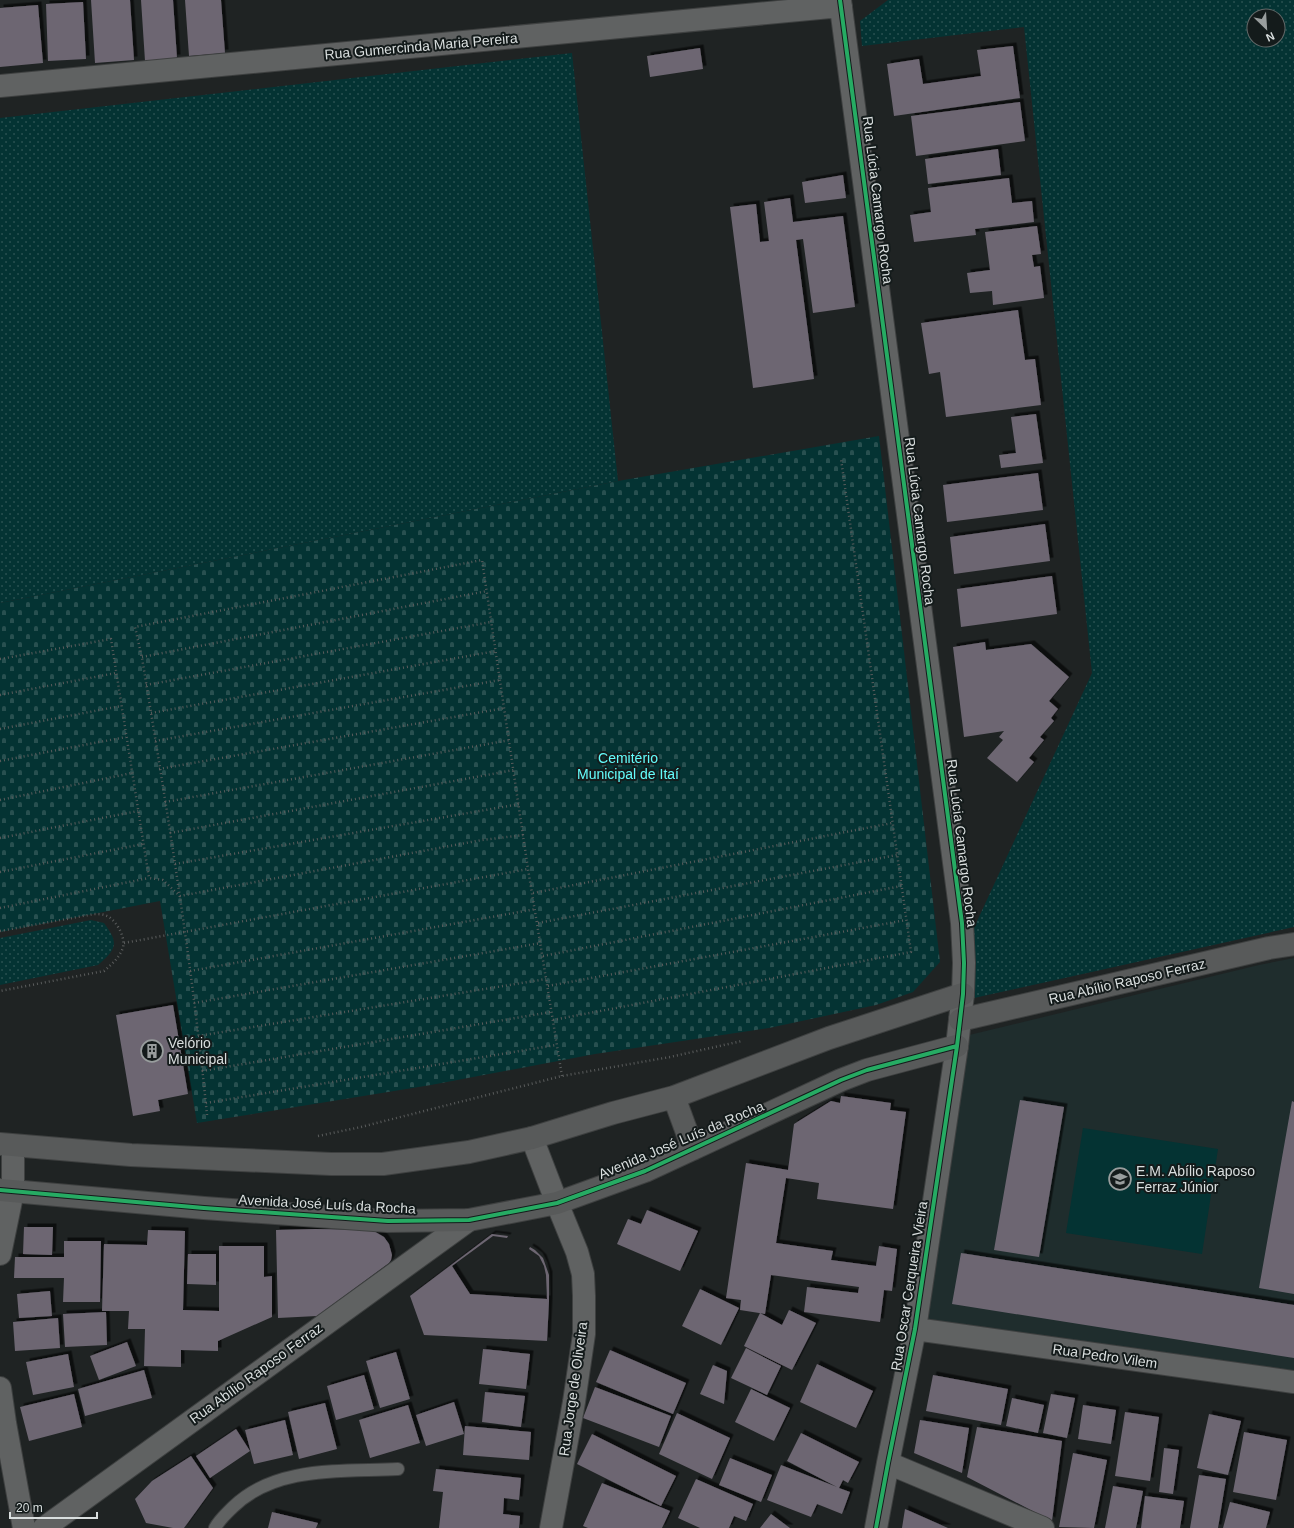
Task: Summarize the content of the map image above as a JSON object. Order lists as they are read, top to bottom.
{
  "streets": {
    "street": [
      "Rua Gumercinda Maria Pereira",
      "Rua Lúcia Camargo Rocha",
      "Rua Abílio Raposo Ferraz",
      "Avenida José Luís da Rocha",
      "Rua Oscar Cerqueira Vieira",
      "Rua Pedro Vilem",
      "Rua Jorge de Oliveira"
    ]
  },
  "crossings": [
    ["Rua Gumercinda Maria Pereira", "Rua Lúcia Camargo Rocha"],
    ["Rua Lúcia Camargo Rocha", "Rua Abílio Raposo Ferraz"],
    ["Rua Lúcia Camargo Rocha", "Avenida José Luís da Rocha"],
    ["Rua Lúcia Camargo Rocha", "Rua Oscar Cerqueira Vieira"],
    ["Rua Abílio Raposo Ferraz", "Avenida José Luís da Rocha"],
    ["Avenida José Luís da Rocha", "Rua Oscar Cerqueira Vieira"],
    ["Avenida José Luís da Rocha", "Rua Jorge de Oliveira"],
    ["Rua Oscar Cerqueira Vieira", "Rua Pedro Vilem"]
  ],
  "parks": ["Cemitério Municipal de Itaí"],
  "places": {
    "building": ["Velório Municipal"],
    "school or university": ["E.M. Abílio Raposo Ferraz Júnior"]
  },
  "scale_bar": "20 m",
  "north": "bottom right"
}
